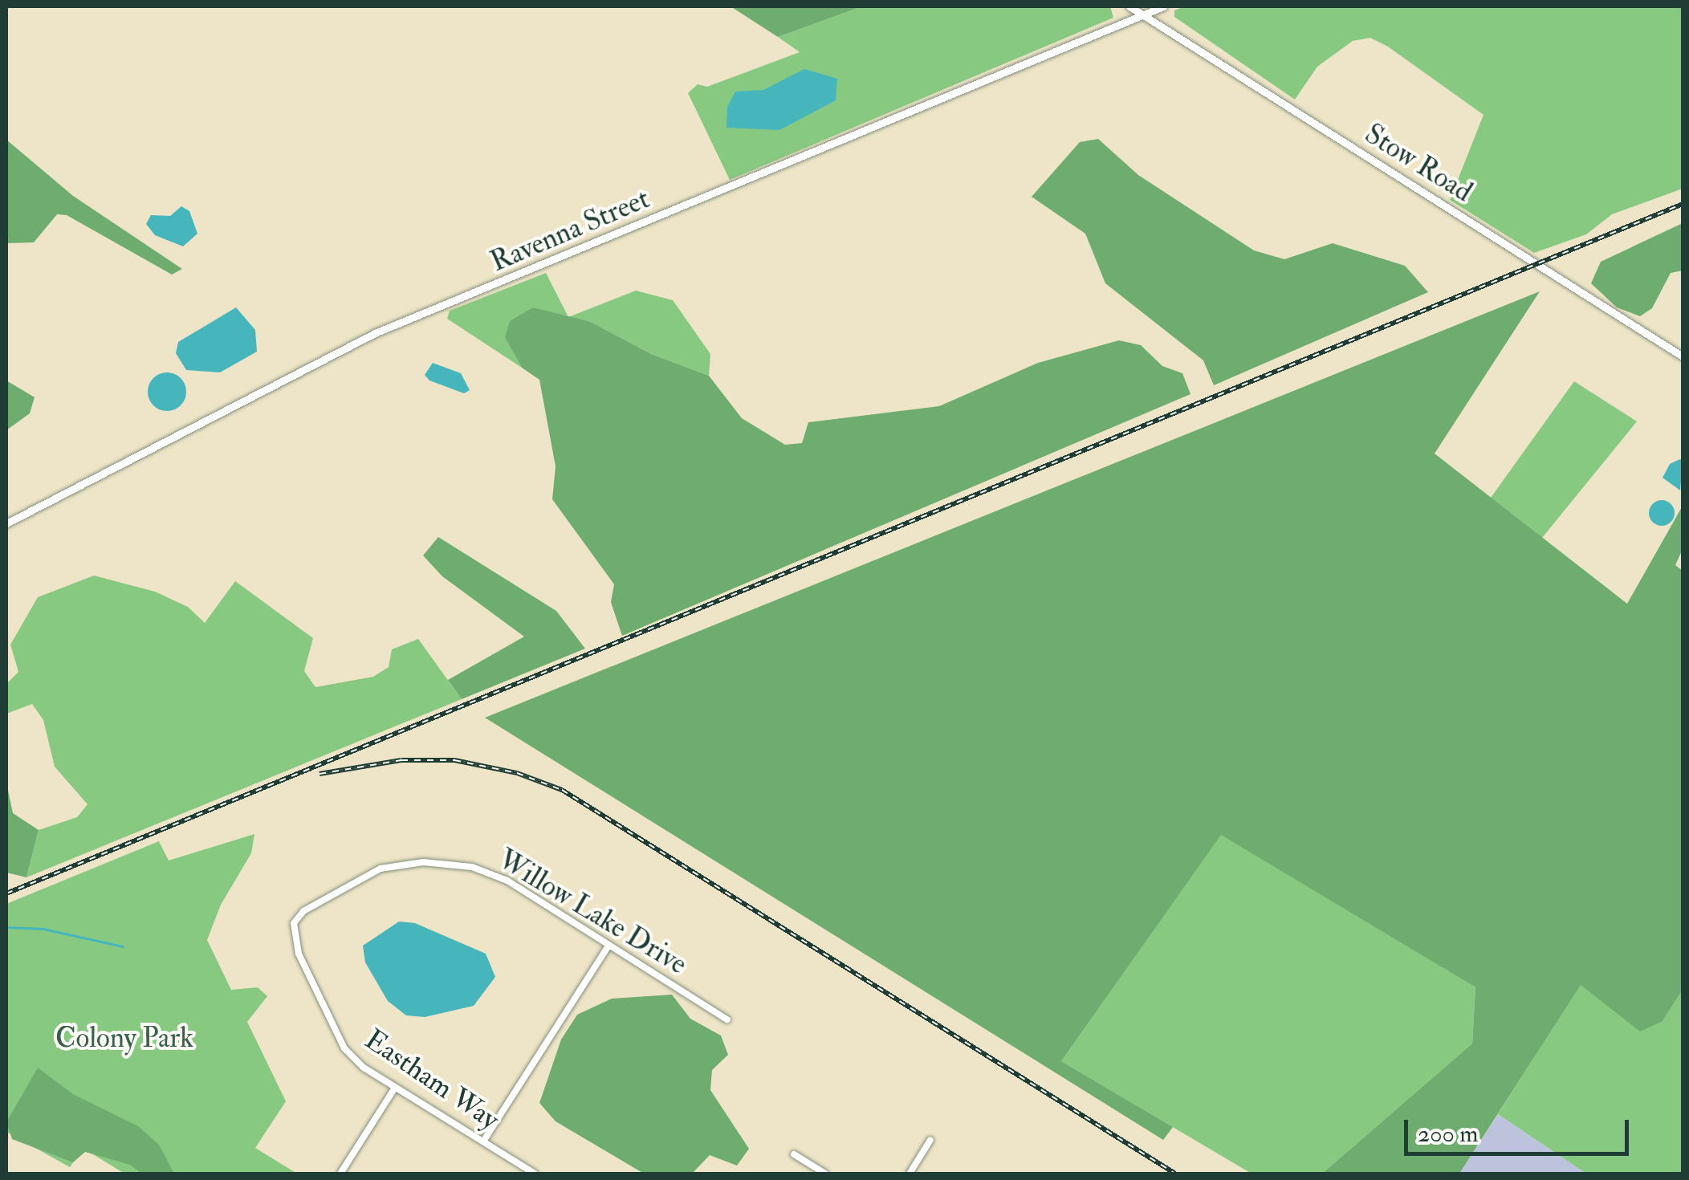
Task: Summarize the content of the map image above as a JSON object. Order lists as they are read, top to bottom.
{
  "streets": {
    "street": [
      "Stow Road",
      "Ravenna Street",
      "Willow Lake Drive",
      "Eastham Way"
    ]
  },
  "crossings": [
    ["Stow Road", "Ravenna Street"],
    ["Willow Lake Drive", "Eastham Way"]
  ],
  "parks": ["Colony Park"],
  "scale_bar": "200 m"
}
